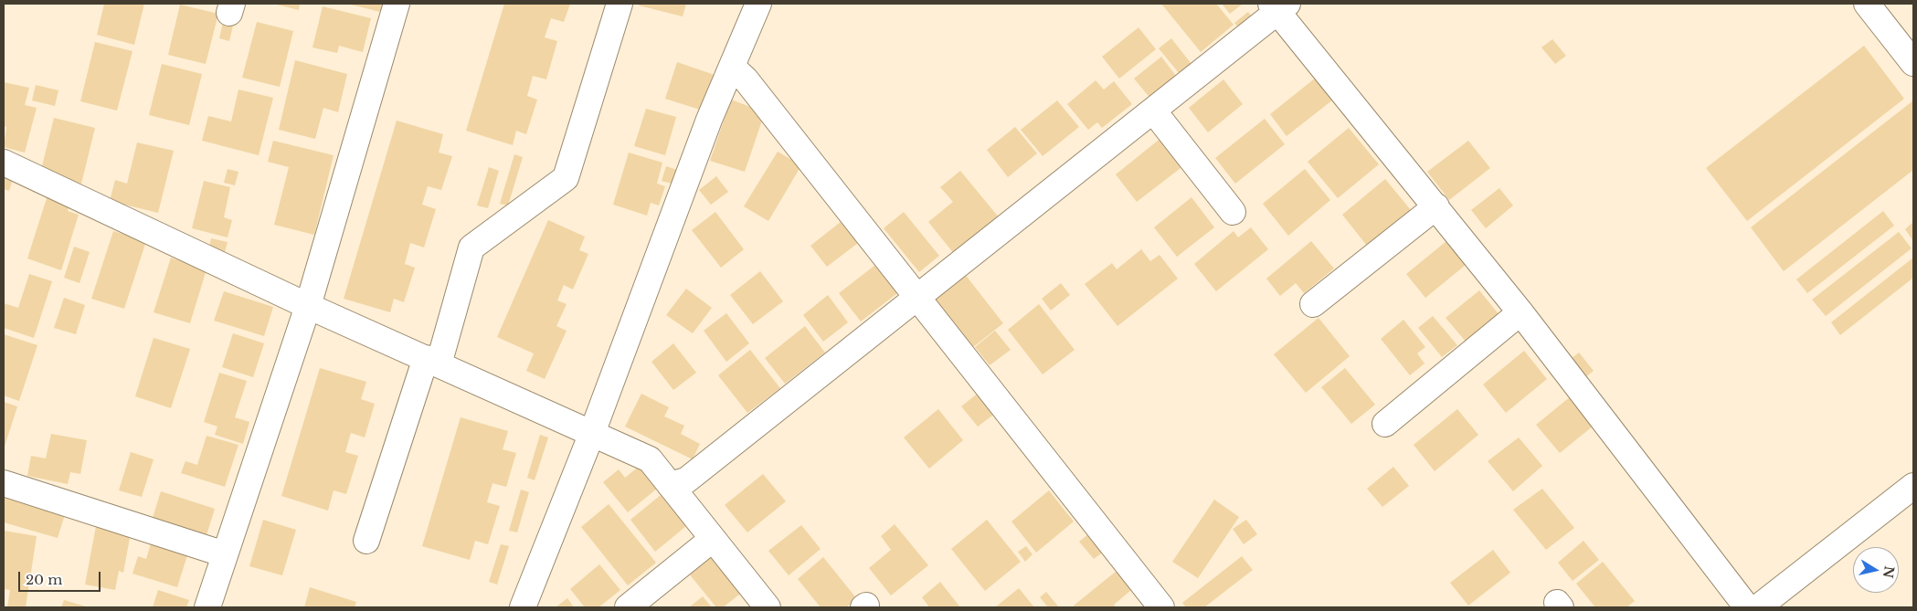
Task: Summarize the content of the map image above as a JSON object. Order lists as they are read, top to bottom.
{
  "scale_bar": "20 m",
  "north": "right"
}
